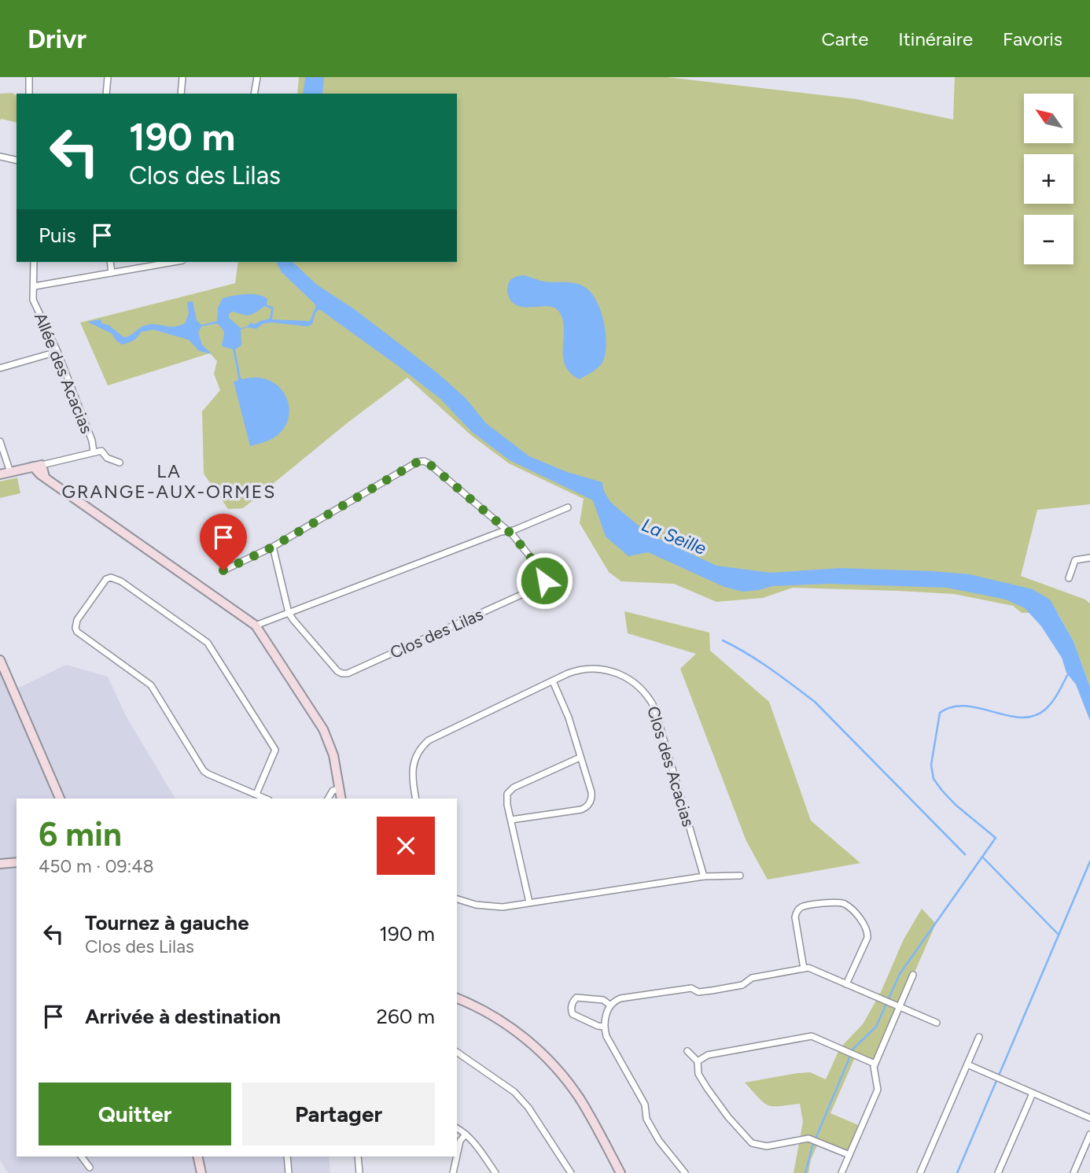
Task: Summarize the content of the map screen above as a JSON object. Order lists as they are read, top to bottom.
{
  "streets": {
    "street": ["Allée des Acacias", "Clos des Lilas", "Clos des Acacias"]
  },
  "districts": ["LA GRANGE-AUX-ORMES"],
  "water": ["La Seille"],
  "north": "top left",
  "page": {
    "header": "Drivr",
    "nav": ["Carte", "Itinéraire", "Favoris"],
    "map_buttons": ["+", "−"],
    "turn": ["190 m", "Clos des Lilas"],
    "then": "Puis",
    "heading": ["6 min", "450 m · 09:48"],
    "list": [
      {
        "name": "Tournez à gauche",
        "note": "Clos des Lilas",
        "value": "190 m"
      },
      {
        "name": "Arrivée à destination",
        "value": "260 m"
      }
    ],
    "buttons": ["Quitter", "Partager"]
  }
}
